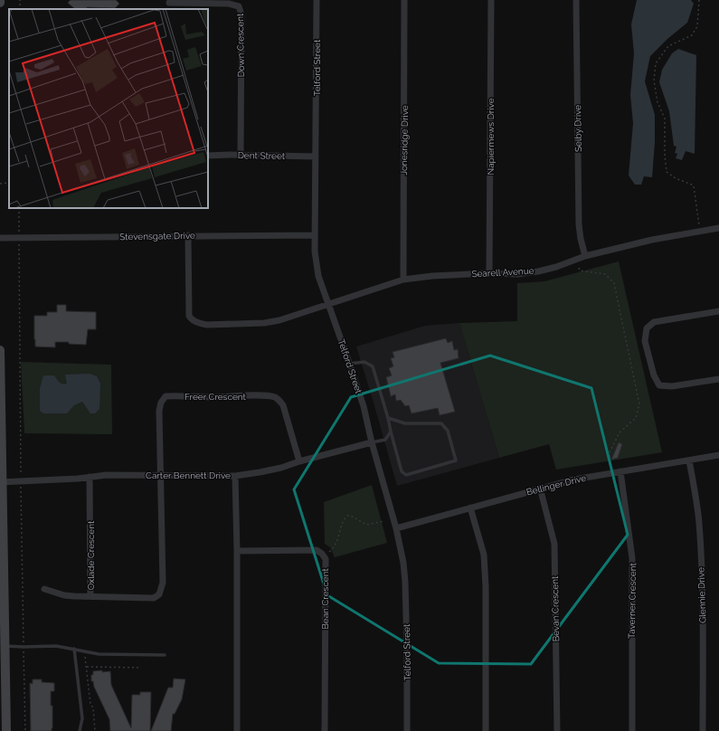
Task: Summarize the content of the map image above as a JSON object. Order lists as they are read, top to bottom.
{
  "streets": {
    "street": [
      "Down Crescent",
      "Telford Street",
      "Selby Drive",
      "Napiermews Drive",
      "Jonesridge Drive",
      "Dent Street",
      "Stevensgate Drive",
      "Searell Avenue",
      "Freer Crescent",
      "Carter Bennett Drive",
      "Bellinger Drive",
      "Oxlade Crescent",
      "Glennie Drive",
      "Bean Crescent",
      "Taverner Crescent",
      "Bevan Crescent"
    ]
  },
  "crossings": [
    ["Down Crescent", "Dent Street"],
    ["Telford Street", "Dent Street"],
    ["Telford Street", "Stevensgate Drive"],
    ["Telford Street", "Searell Avenue"],
    ["Telford Street", "Carter Bennett Drive"],
    ["Telford Street", "Bellinger Drive"],
    ["Selby Drive", "Searell Avenue"],
    ["Napiermews Drive", "Searell Avenue"],
    ["Jonesridge Drive", "Searell Avenue"],
    ["Stevensgate Drive", "Searell Avenue"],
    ["Freer Crescent", "Carter Bennett Drive"],
    ["Freer Crescent", "Oxlade Crescent"],
    ["Carter Bennett Drive", "Oxlade Crescent"],
    ["Bellinger Drive", "Glennie Drive"],
    ["Bellinger Drive", "Taverner Crescent"],
    ["Bellinger Drive", "Bevan Crescent"]
  ]
}
